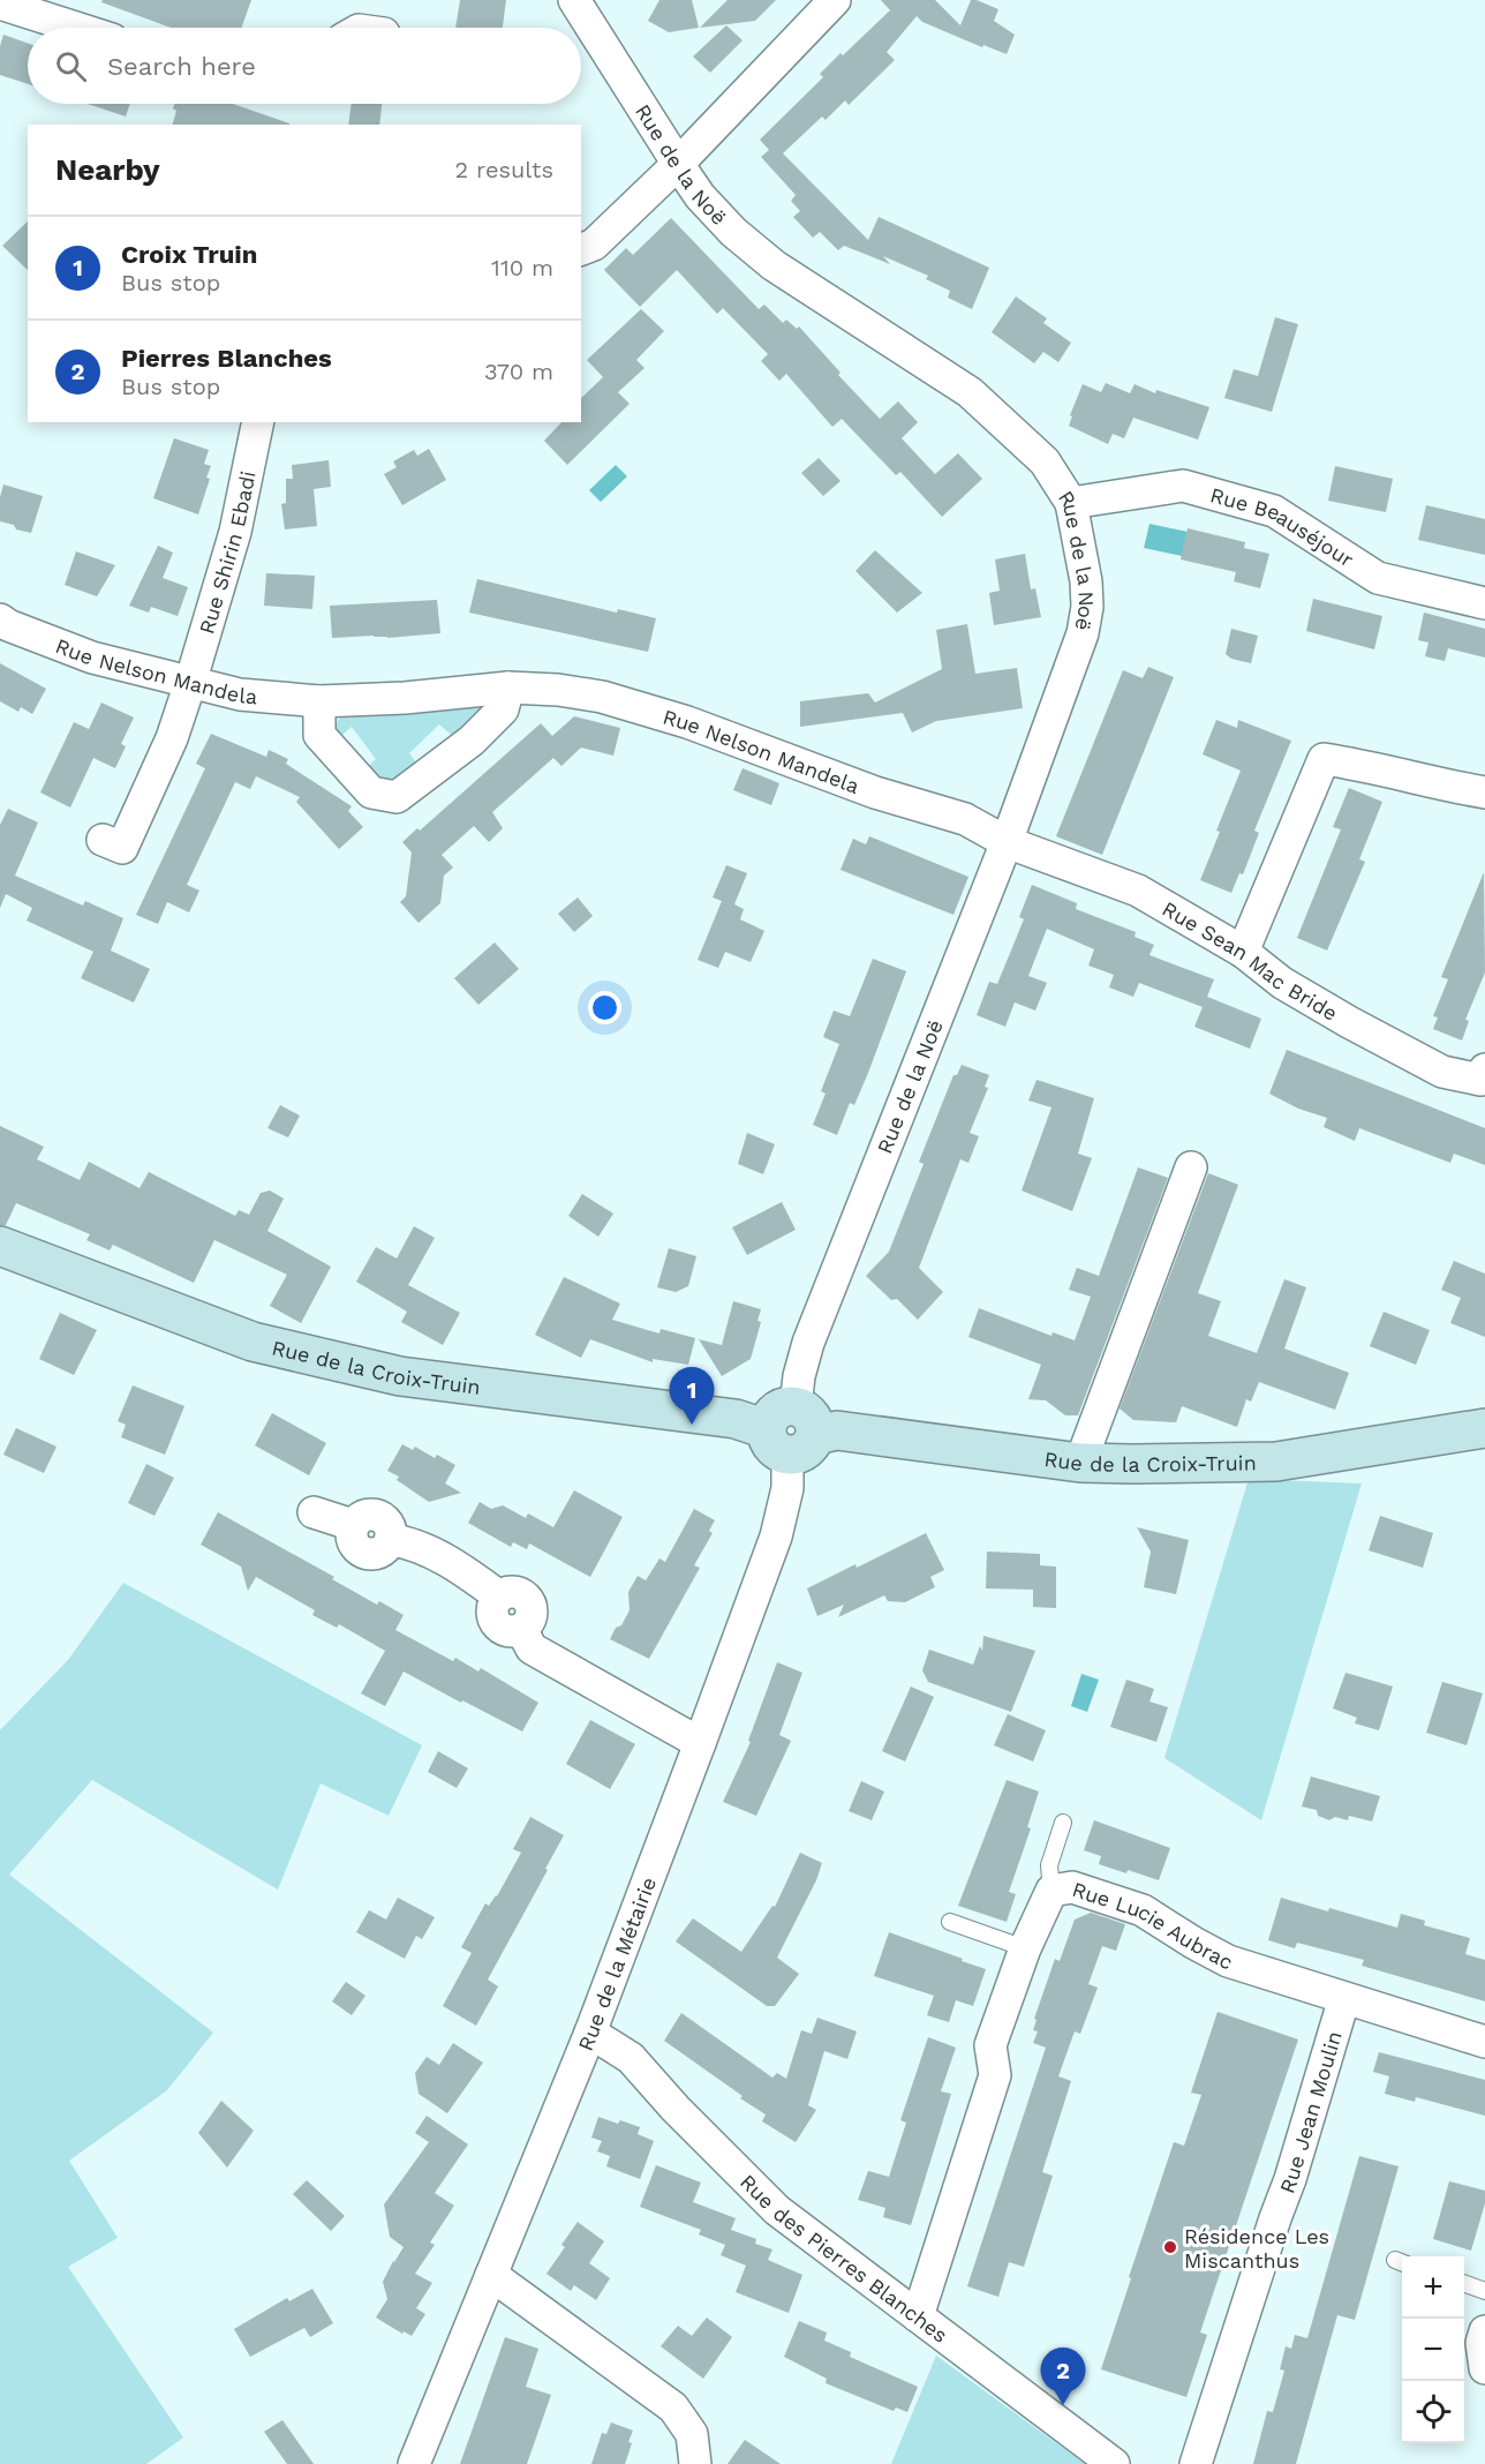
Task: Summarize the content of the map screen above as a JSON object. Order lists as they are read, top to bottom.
{
  "streets": {
    "main road": ["Rue de la Croix-Truin"],
    "street": [
      "Rue de la Noë",
      "Rue Beauséjour",
      "Rue Shirin Ebadi",
      "Rue Nelson Mandela",
      "Rue Sean Mac Bride",
      "Rue Lucie Aubrac",
      "Rue de la Métairie",
      "Rue Jean Moulin",
      "Rue des Pierres Blanches"
    ]
  },
  "crossings": [
    ["Rue de la Noë", "Rue Beauséjour"],
    ["Rue de la Noë", "Rue Nelson Mandela"],
    ["Rue de la Noë", "Rue Sean Mac Bride"],
    ["Rue de la Noë", "Rue de la Croix-Truin"],
    ["Rue de la Noë", "Rue de la Métairie"],
    ["Rue Shirin Ebadi", "Rue Nelson Mandela"],
    ["Rue Nelson Mandela", "Rue Sean Mac Bride"],
    ["Rue de la Croix-Truin", "Rue de la Métairie"],
    ["Rue Lucie Aubrac", "Rue Jean Moulin"],
    ["Rue Lucie Aubrac", "Rue des Pierres Blanches"],
    ["Rue de la Métairie", "Rue des Pierres Blanches"]
  ],
  "places": ["Résidence Les Miscanthus"],
  "page": {
    "search": "Search here",
    "heading": ["Nearby", "2 results"],
    "list": [
      {
        "mark": "1",
        "name": "Croix Truin",
        "note": "Bus stop",
        "value": "110 m"
      },
      {
        "mark": "2",
        "name": "Pierres Blanches",
        "note": "Bus stop",
        "value": "370 m"
      }
    ],
    "pins": ["1", "2"],
    "map_buttons": ["+", "−"]
  }
}
